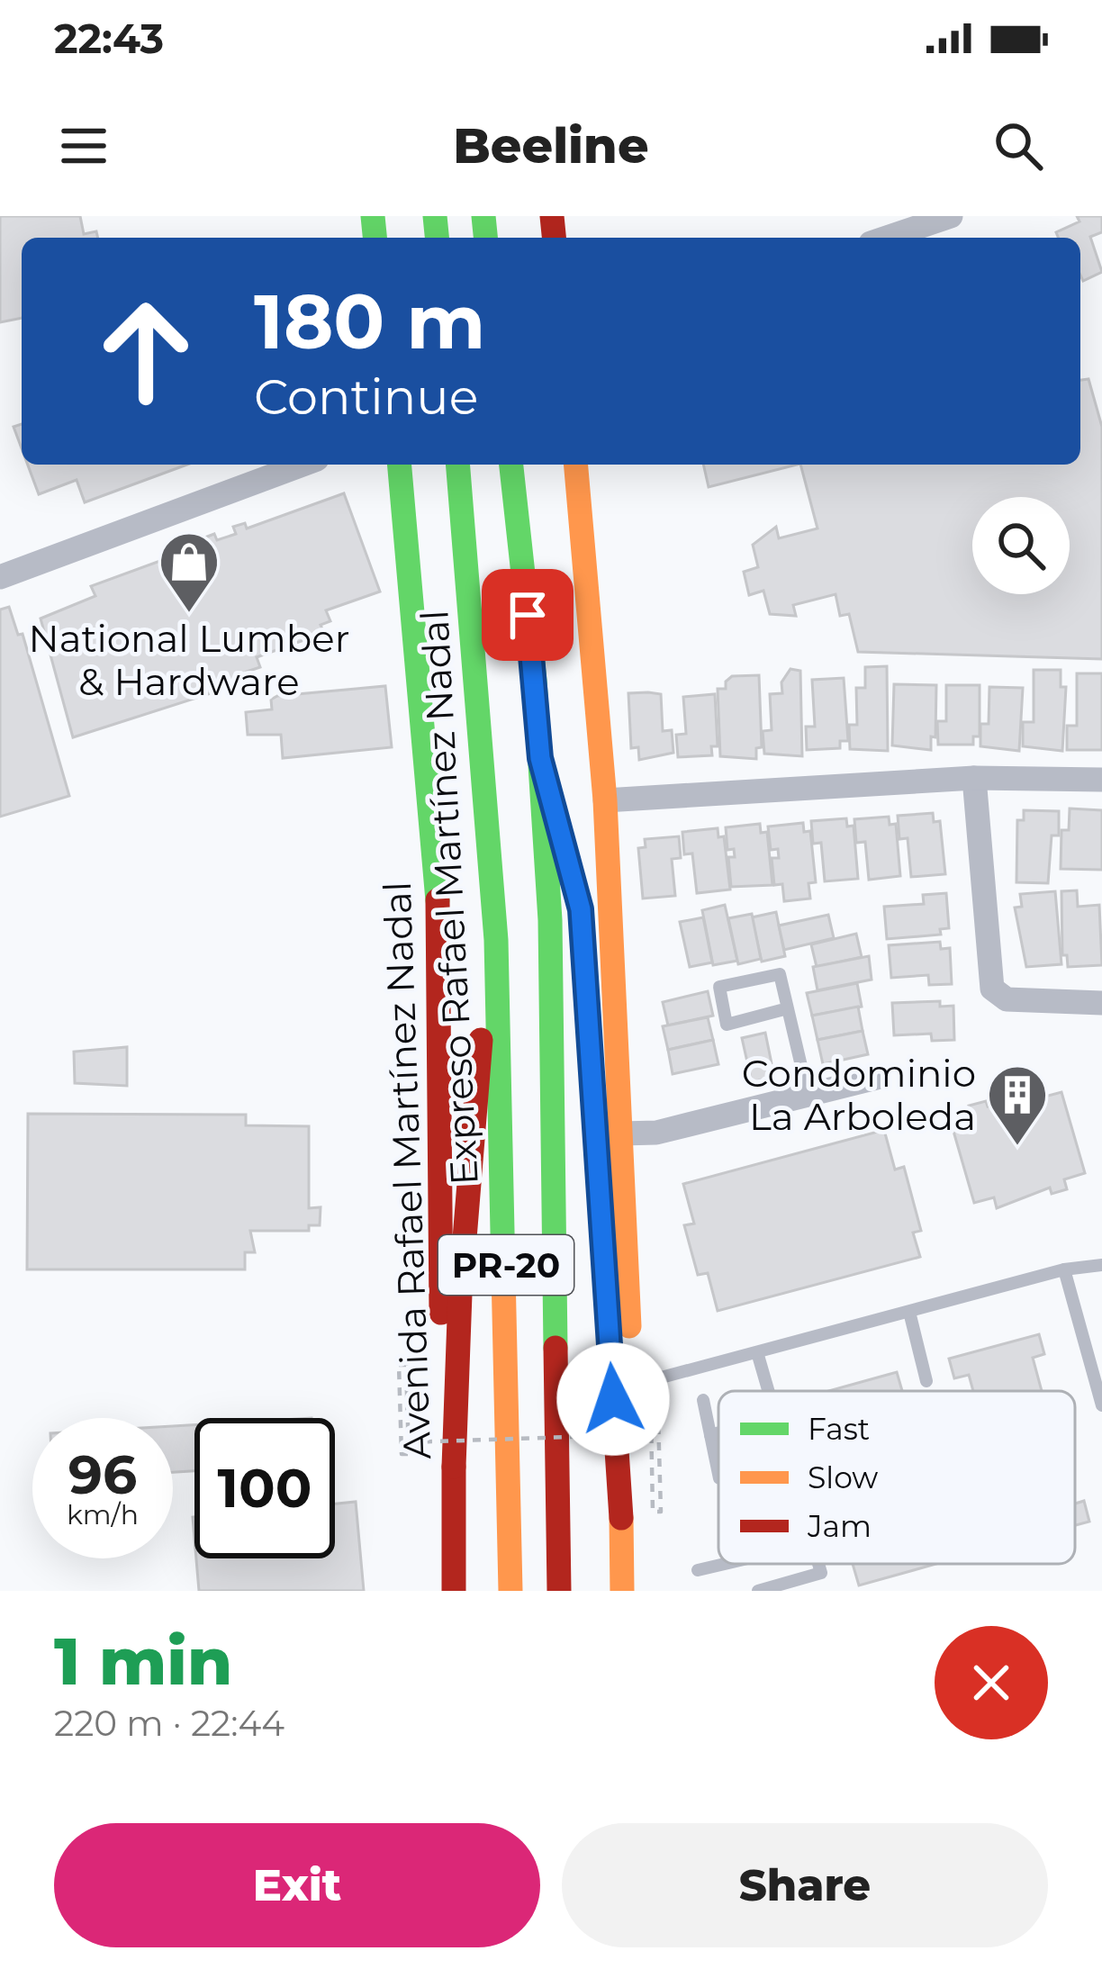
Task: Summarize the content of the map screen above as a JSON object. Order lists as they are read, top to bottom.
{
  "streets": {
    "main road": ["Expreso Rafael Martínez Nadal", "Avenida Rafael Martínez Nadal", "PR-20"]
  },
  "places": {
    "shop": ["National Lumber & Hardware"],
    "building": ["Condominio La Arboleda"]
  },
  "legend": ["Fast", "Slow", "Jam"],
  "page": {
    "status": "22:43",
    "header": "Beeline",
    "turn": ["180 m", "Continue"],
    "speed": "96 km/h",
    "limit": "100",
    "heading": ["1 min", "220 m · 22:44"],
    "buttons": ["Exit", "Share"]
  }
}
